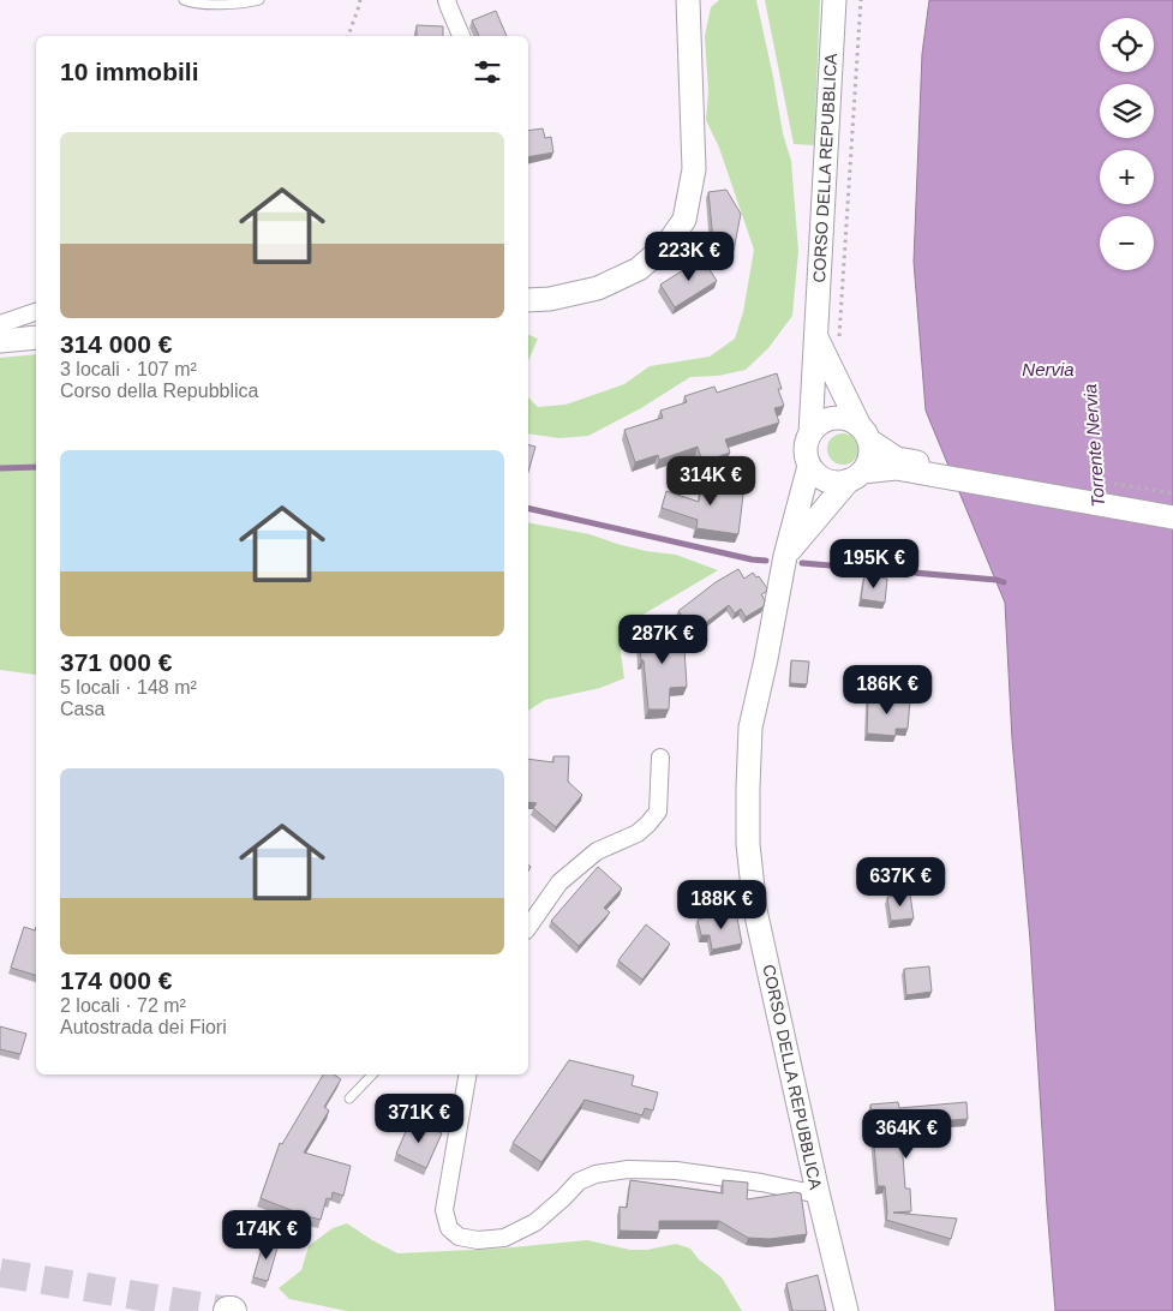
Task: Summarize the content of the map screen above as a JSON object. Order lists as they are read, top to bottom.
{
  "streets": {
    "main road": ["CORSO DELLA REPUBBLICA"]
  },
  "water": ["Nervia", "Torrente Nervia"],
  "page": {
    "map_buttons": ["+", "−"],
    "heading": "10 immobili",
    "list": [
      {
        "name": "314 000 €",
        "note": "3 locali · 107 m² · Corso della Repubblica"
      },
      {
        "name": "371 000 €",
        "note": "5 locali · 148 m² · Casa"
      },
      {
        "name": "174 000 €",
        "note": "2 locali · 72 m² · Autostrada dei Fiori"
      }
    ],
    "price": [
      "223K €",
      "314K €",
      "195K €",
      "287K €",
      "186K €",
      "637K €",
      "188K €",
      "371K €",
      "364K €",
      "174K €"
    ]
  }
}
